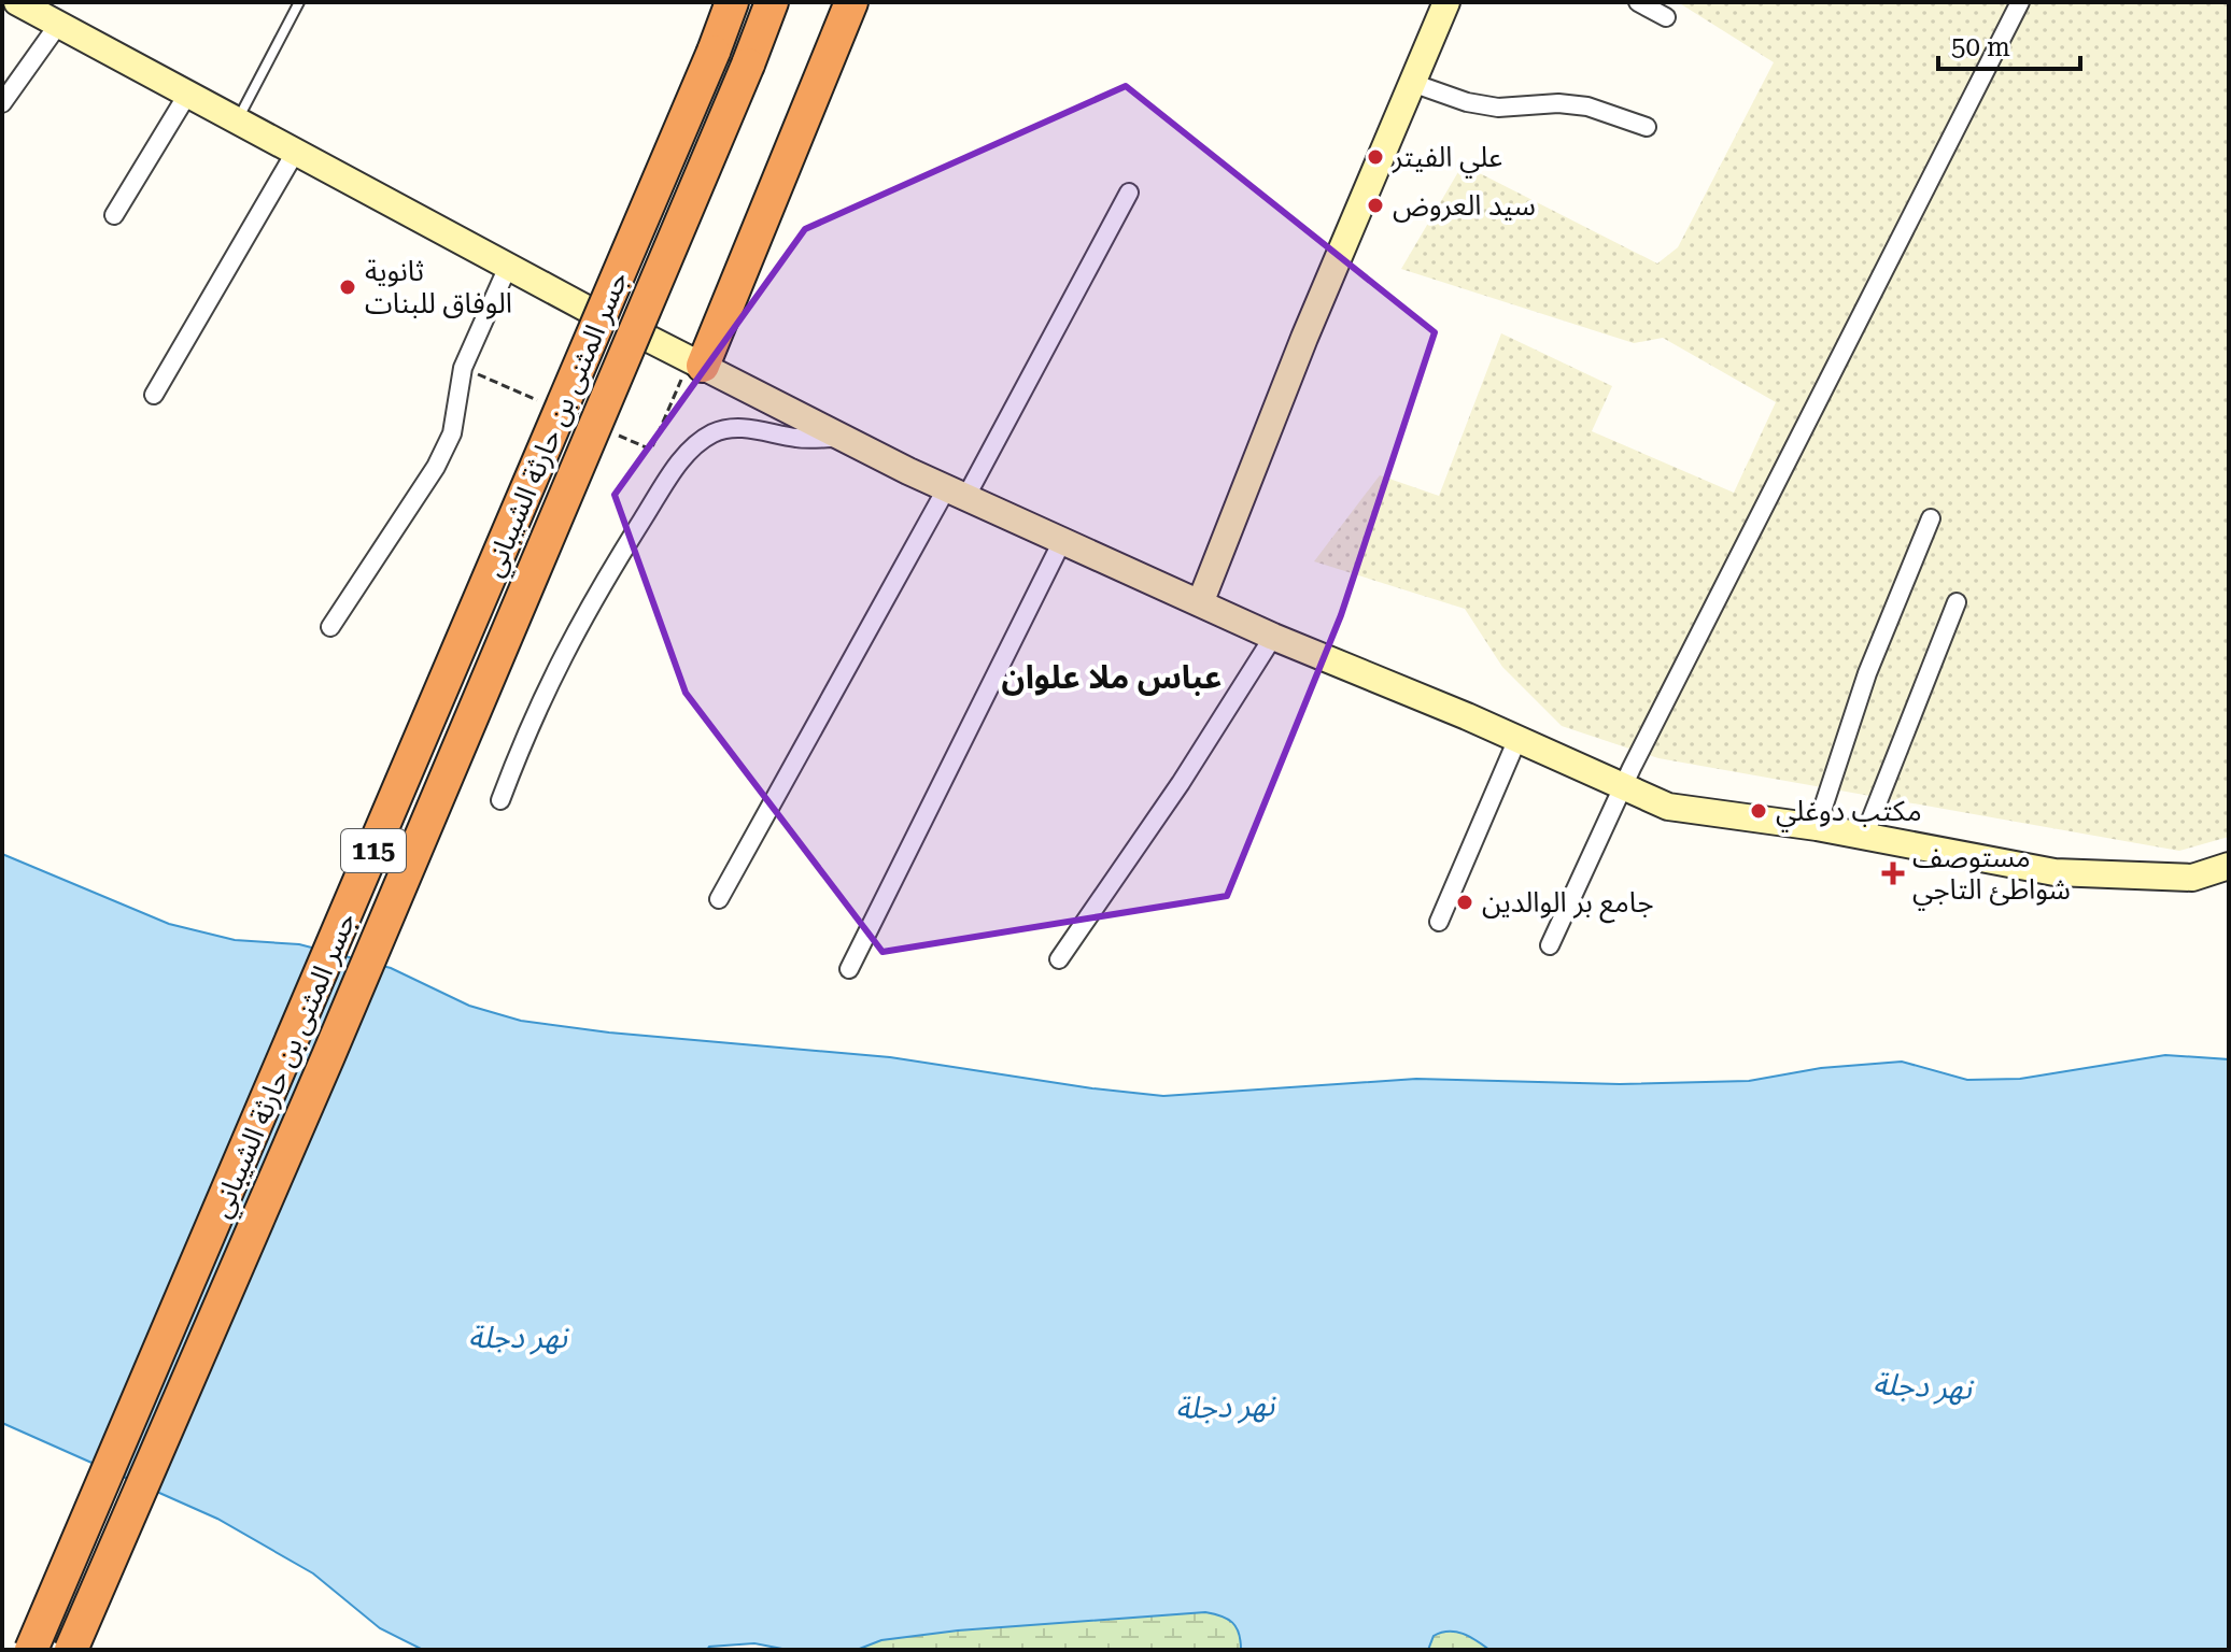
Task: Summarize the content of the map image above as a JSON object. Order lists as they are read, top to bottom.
{
  "streets": {
    "highway": ["جسر المثنى بن حارثة الشيباني", "115"]
  },
  "districts": ["عباس ملا علوان"],
  "water": ["نهر دجلة"],
  "places": {
    "other": [
      "علي الفيتر",
      "سيد العروض",
      "ثانوية الوفاق للبنات",
      "مكتب دوغلي",
      "جامع بر الوالدين"
    ],
    "health": ["مستوصف شواطئ التاجي"]
  },
  "scale_bar": "50 m"
}
